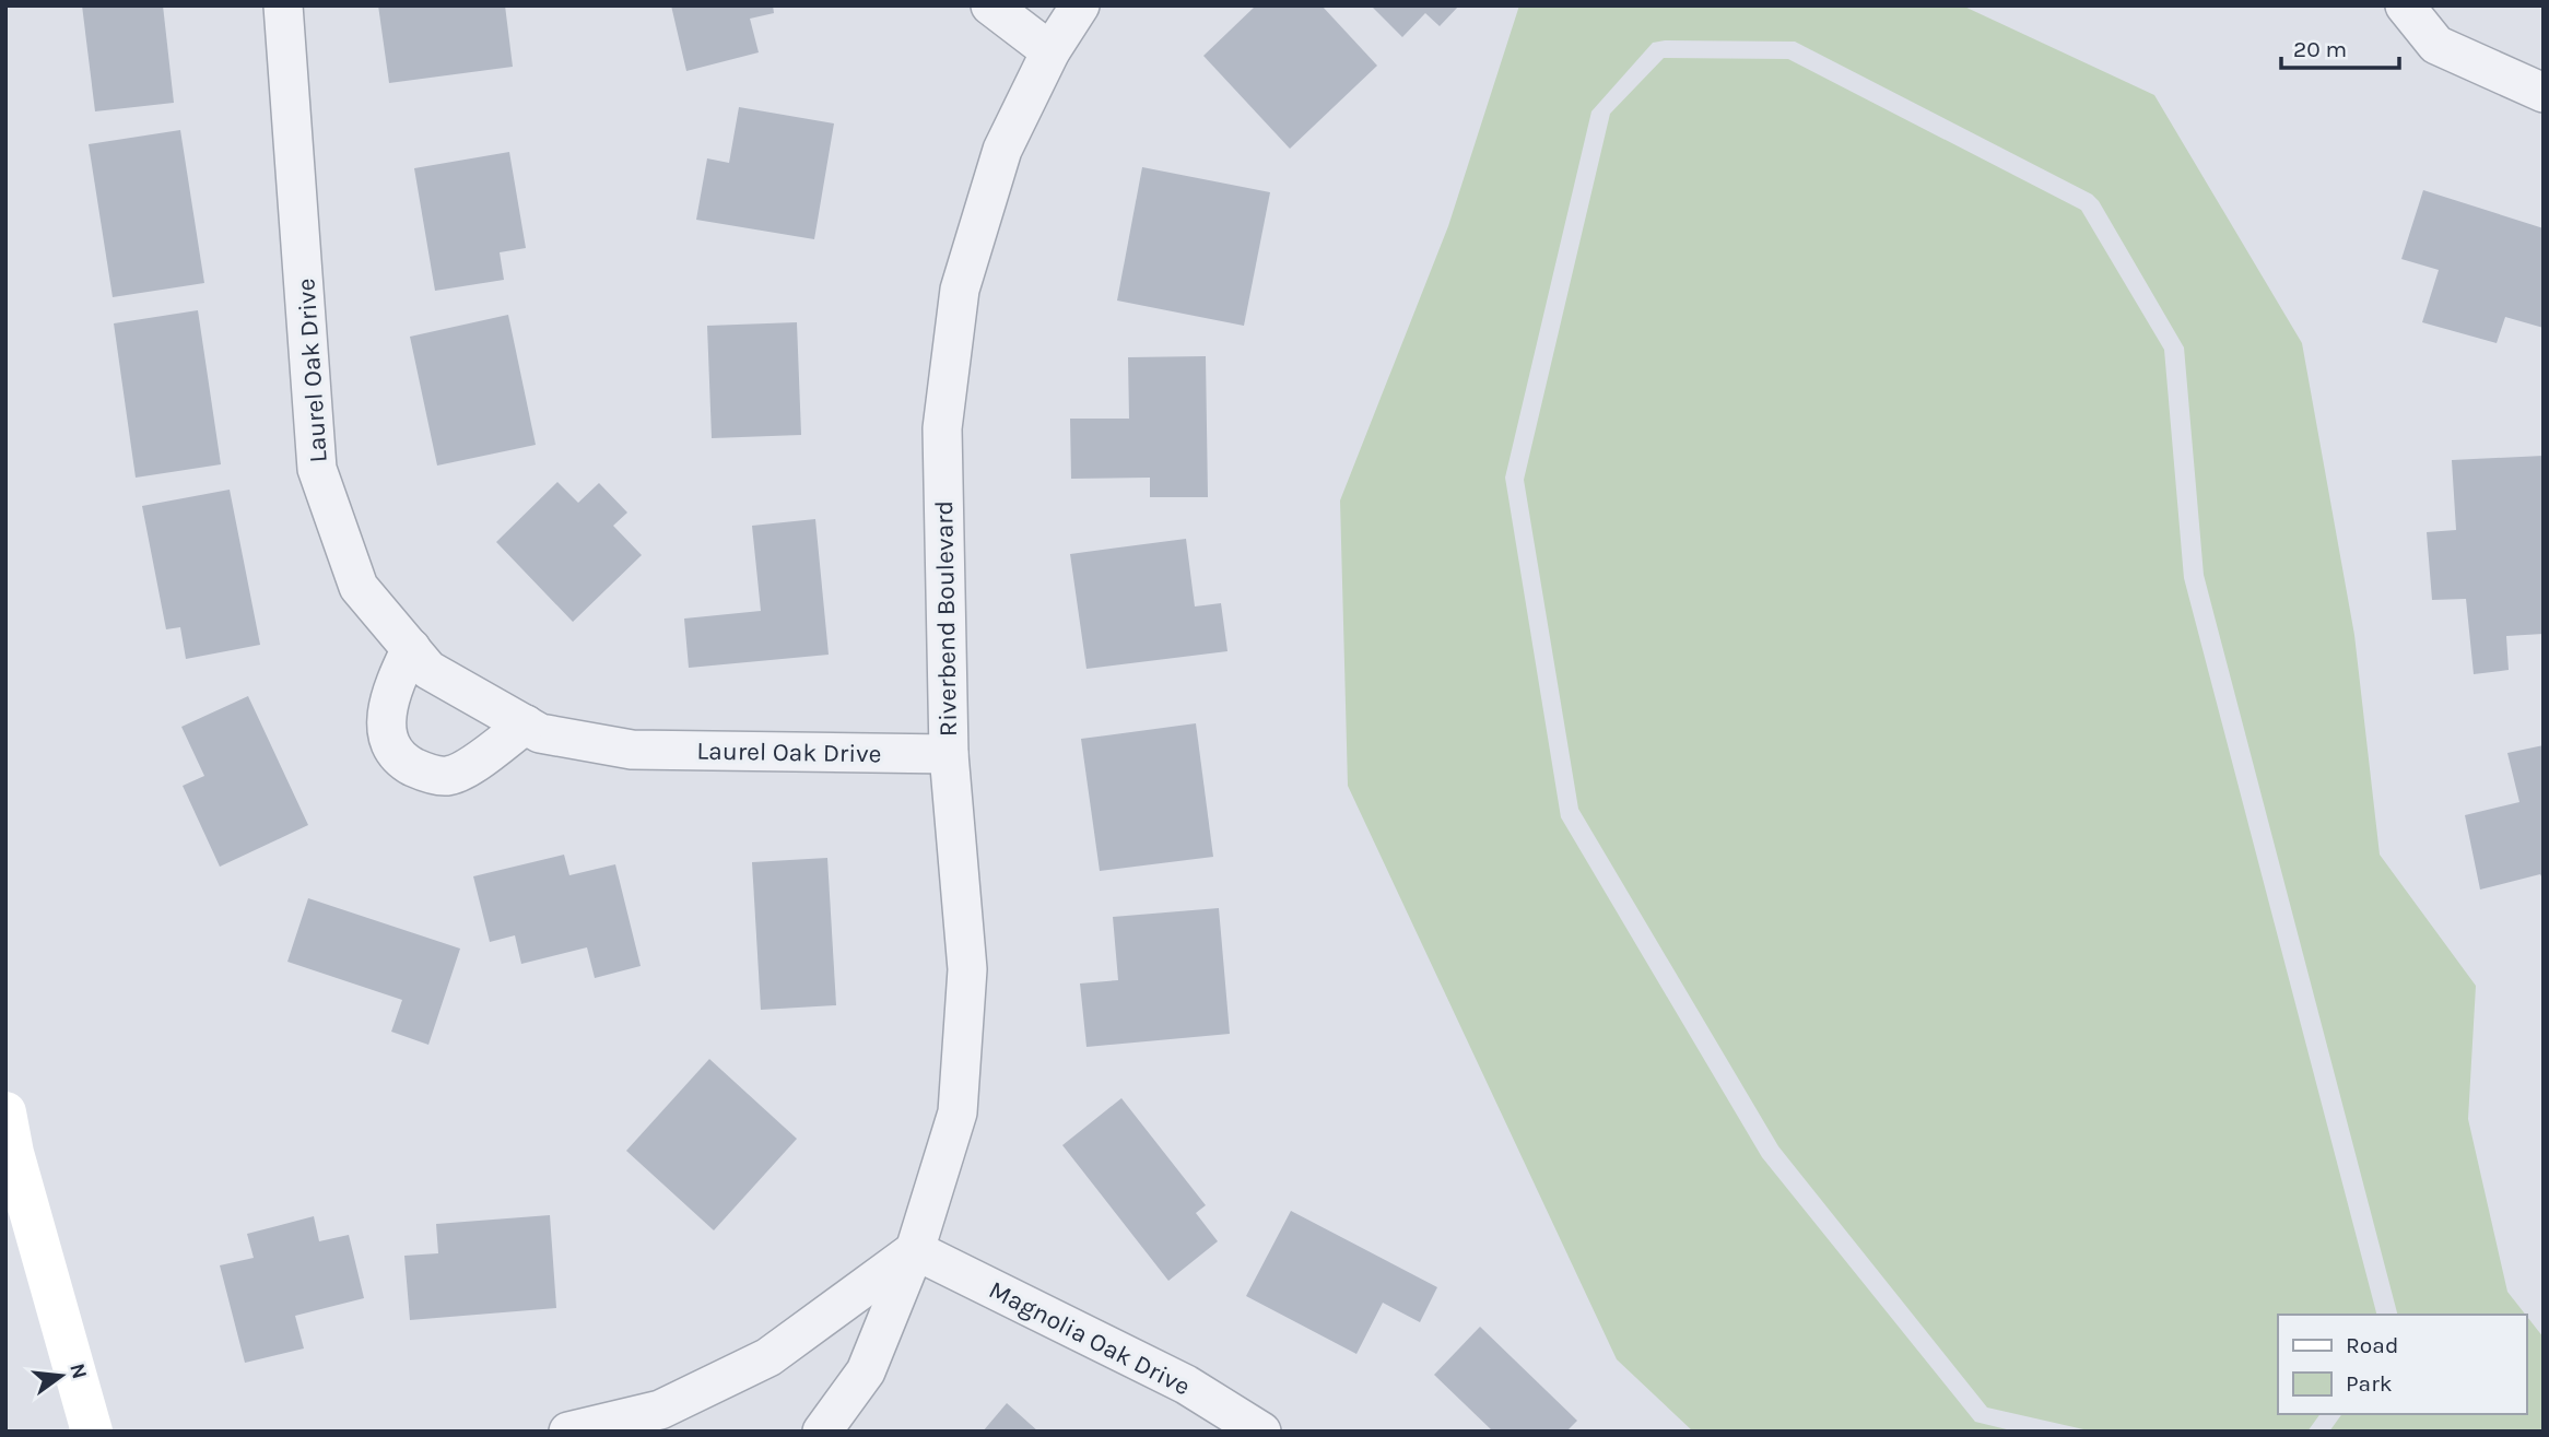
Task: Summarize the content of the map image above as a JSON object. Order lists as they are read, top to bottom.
{
  "streets": {
    "street": ["Laurel Oak Drive", "Riverbend Boulevard", "Magnolia Oak Drive"]
  },
  "crossings": [
    ["Laurel Oak Drive", "Riverbend Boulevard"],
    ["Riverbend Boulevard", "Magnolia Oak Drive"]
  ],
  "legend": ["Road", "Park"],
  "scale_bar": "20 m",
  "north": "right"
}
